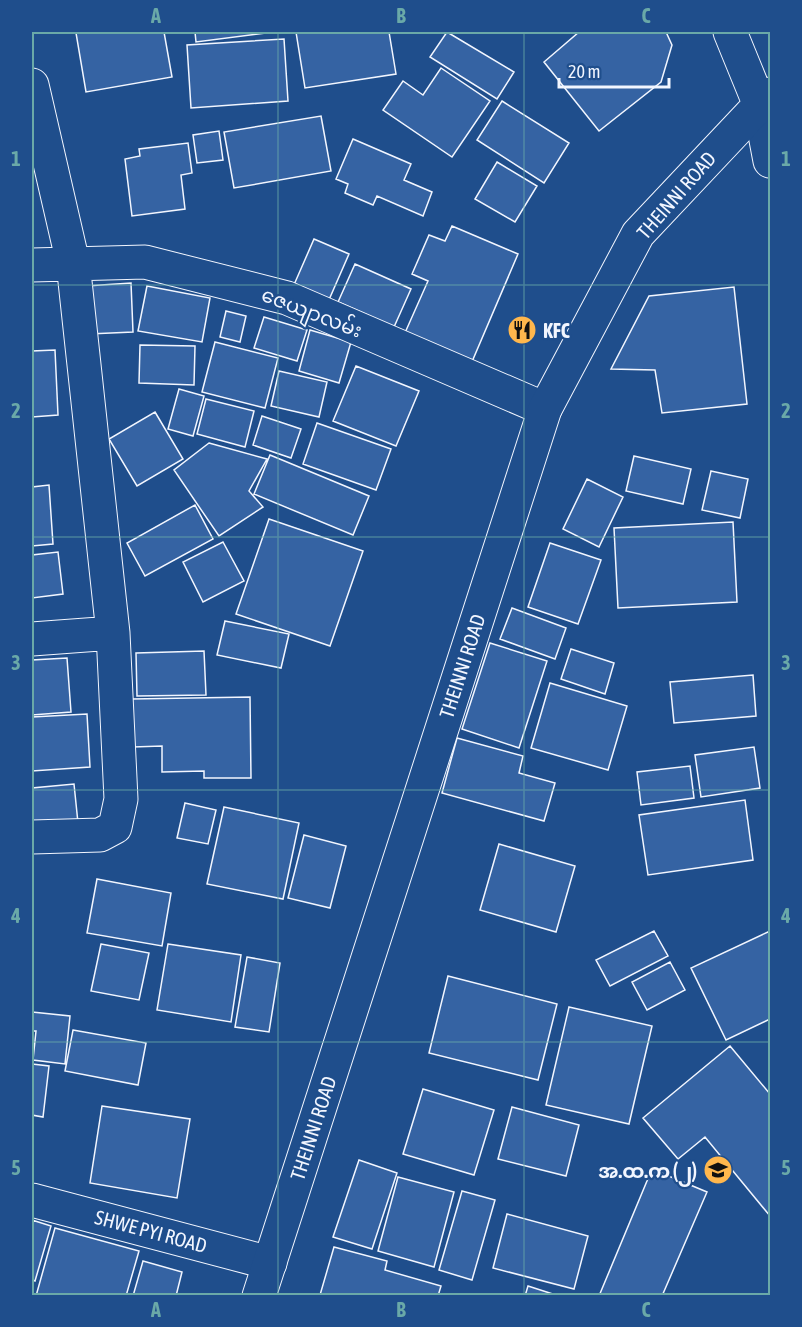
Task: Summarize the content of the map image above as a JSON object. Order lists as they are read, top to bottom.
{
  "streets": {
    "street": ["THEINNI ROAD", "ဇေယျာလမ်း", "SHWE PYI ROAD"]
  },
  "crossings": [
    ["THEINNI ROAD", "ဇေယျာလမ်း"],
    ["THEINNI ROAD", "SHWE PYI ROAD"]
  ],
  "places": {
    "restaurant": ["KFC"],
    "school or university": ["အ.ထ.က (၂)"]
  },
  "scale_bar": "20 m",
  "grid": {
    "columns": ["A", "B", "C"],
    "rows": [
      "1",
      "2",
      "3",
      "4",
      "5"
    ]
  }
}
